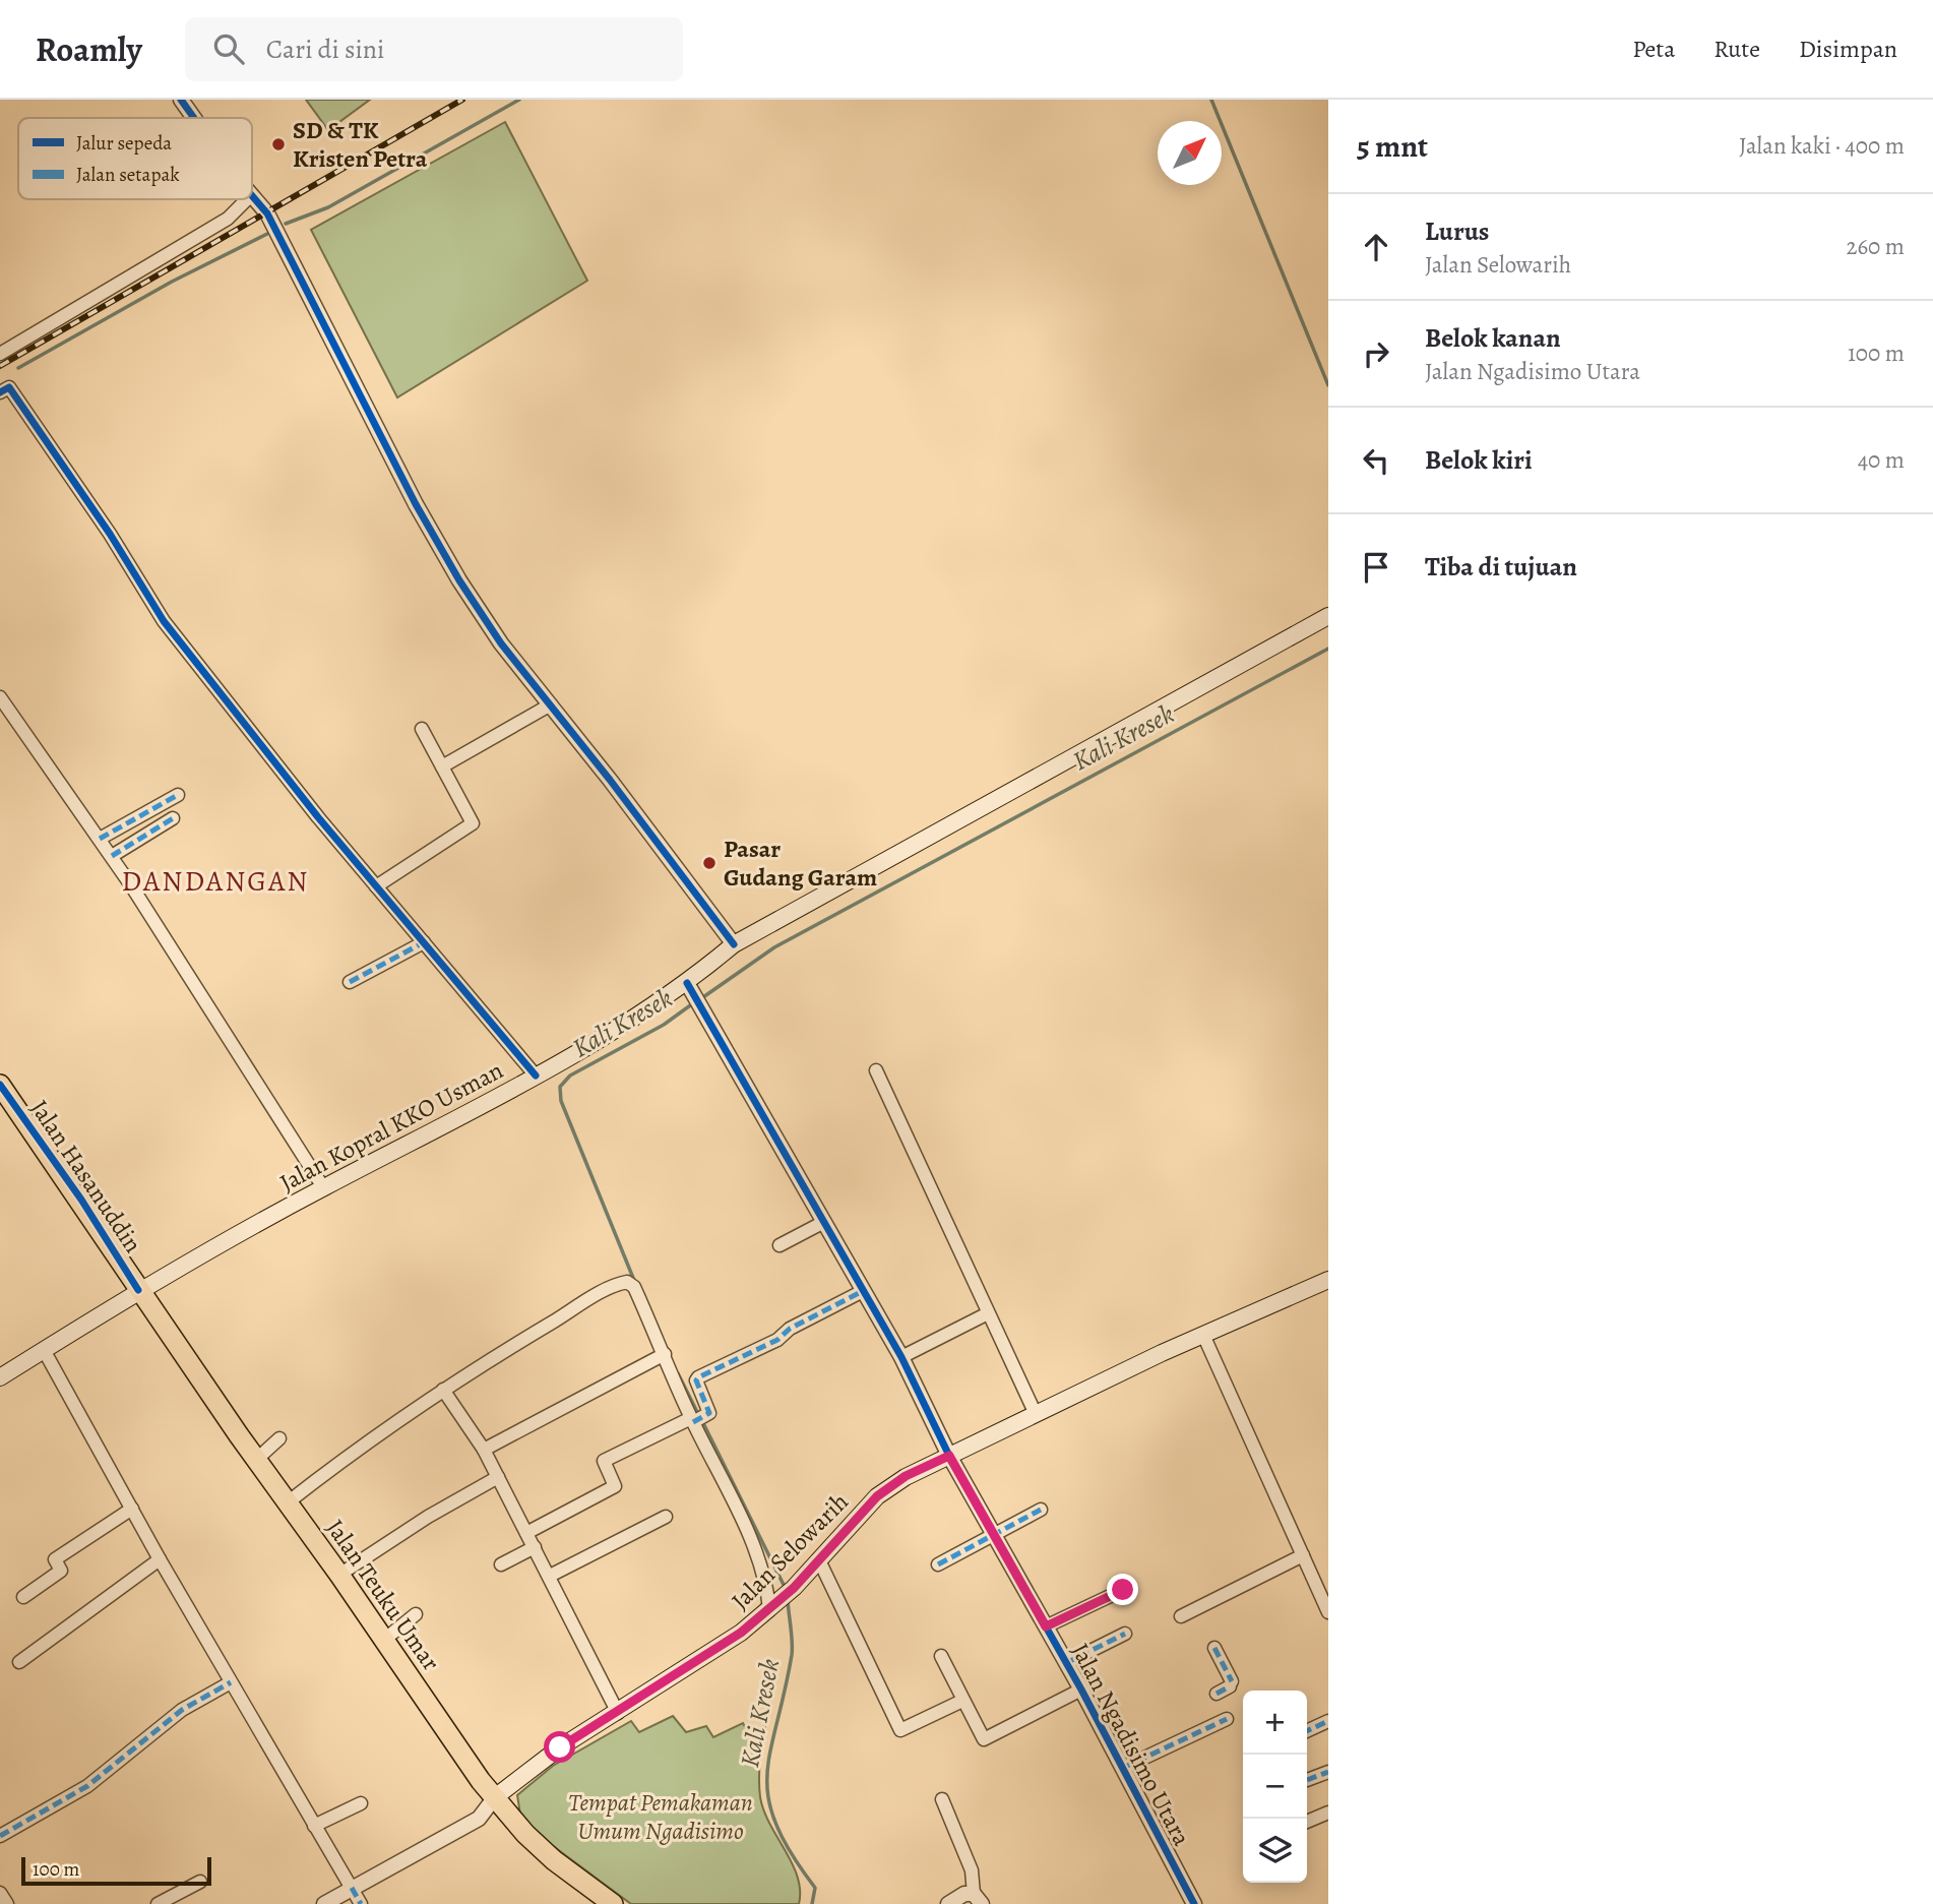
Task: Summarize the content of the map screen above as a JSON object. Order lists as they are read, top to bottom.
{
  "streets": {
    "main road": [
      "Jalan Kopral KKO Usman",
      "Jalan Hasanuddin",
      "Jalan Selowarih",
      "Jalan Teuku Umar"
    ],
    "street": ["Jalan Ngadisimo Utara"]
  },
  "crossings": [
    ["Jalan Kopral KKO Usman", "Jalan Hasanuddin"],
    ["Jalan Kopral KKO Usman", "Jalan Teuku Umar"],
    ["Jalan Kopral KKO Usman", "Jalan Ngadisimo Utara"],
    ["Jalan Hasanuddin", "Jalan Teuku Umar"],
    ["Jalan Selowarih", "Jalan Teuku Umar"],
    ["Jalan Selowarih", "Jalan Ngadisimo Utara"]
  ],
  "districts": ["DANDANGAN"],
  "water": ["Kali Kresek"],
  "parks": ["Tempat Pemakaman Umum Ngadisimo"],
  "places": ["SD & TK Kristen Petra", "Pasar Gudang Garam"],
  "legend": ["Jalur sepeda", "Jalan setapak"],
  "scale_bar": "100 m",
  "north": "top right",
  "page": {
    "header": "Roamly",
    "search": "Cari di sini",
    "nav": ["Peta", "Rute", "Disimpan"],
    "heading": ["5 mnt", "Jalan kaki · 400 m"],
    "list": [
      ["Lurus", "Jalan Selowarih", "260 m"],
      ["Belok kanan", "Jalan Ngadisimo Utara", "100 m"],
      ["Belok kiri", "40 m"],
      "Tiba di tujuan"
    ],
    "map_buttons": ["+", "−"],
    "scale": "100 m"
  }
}
